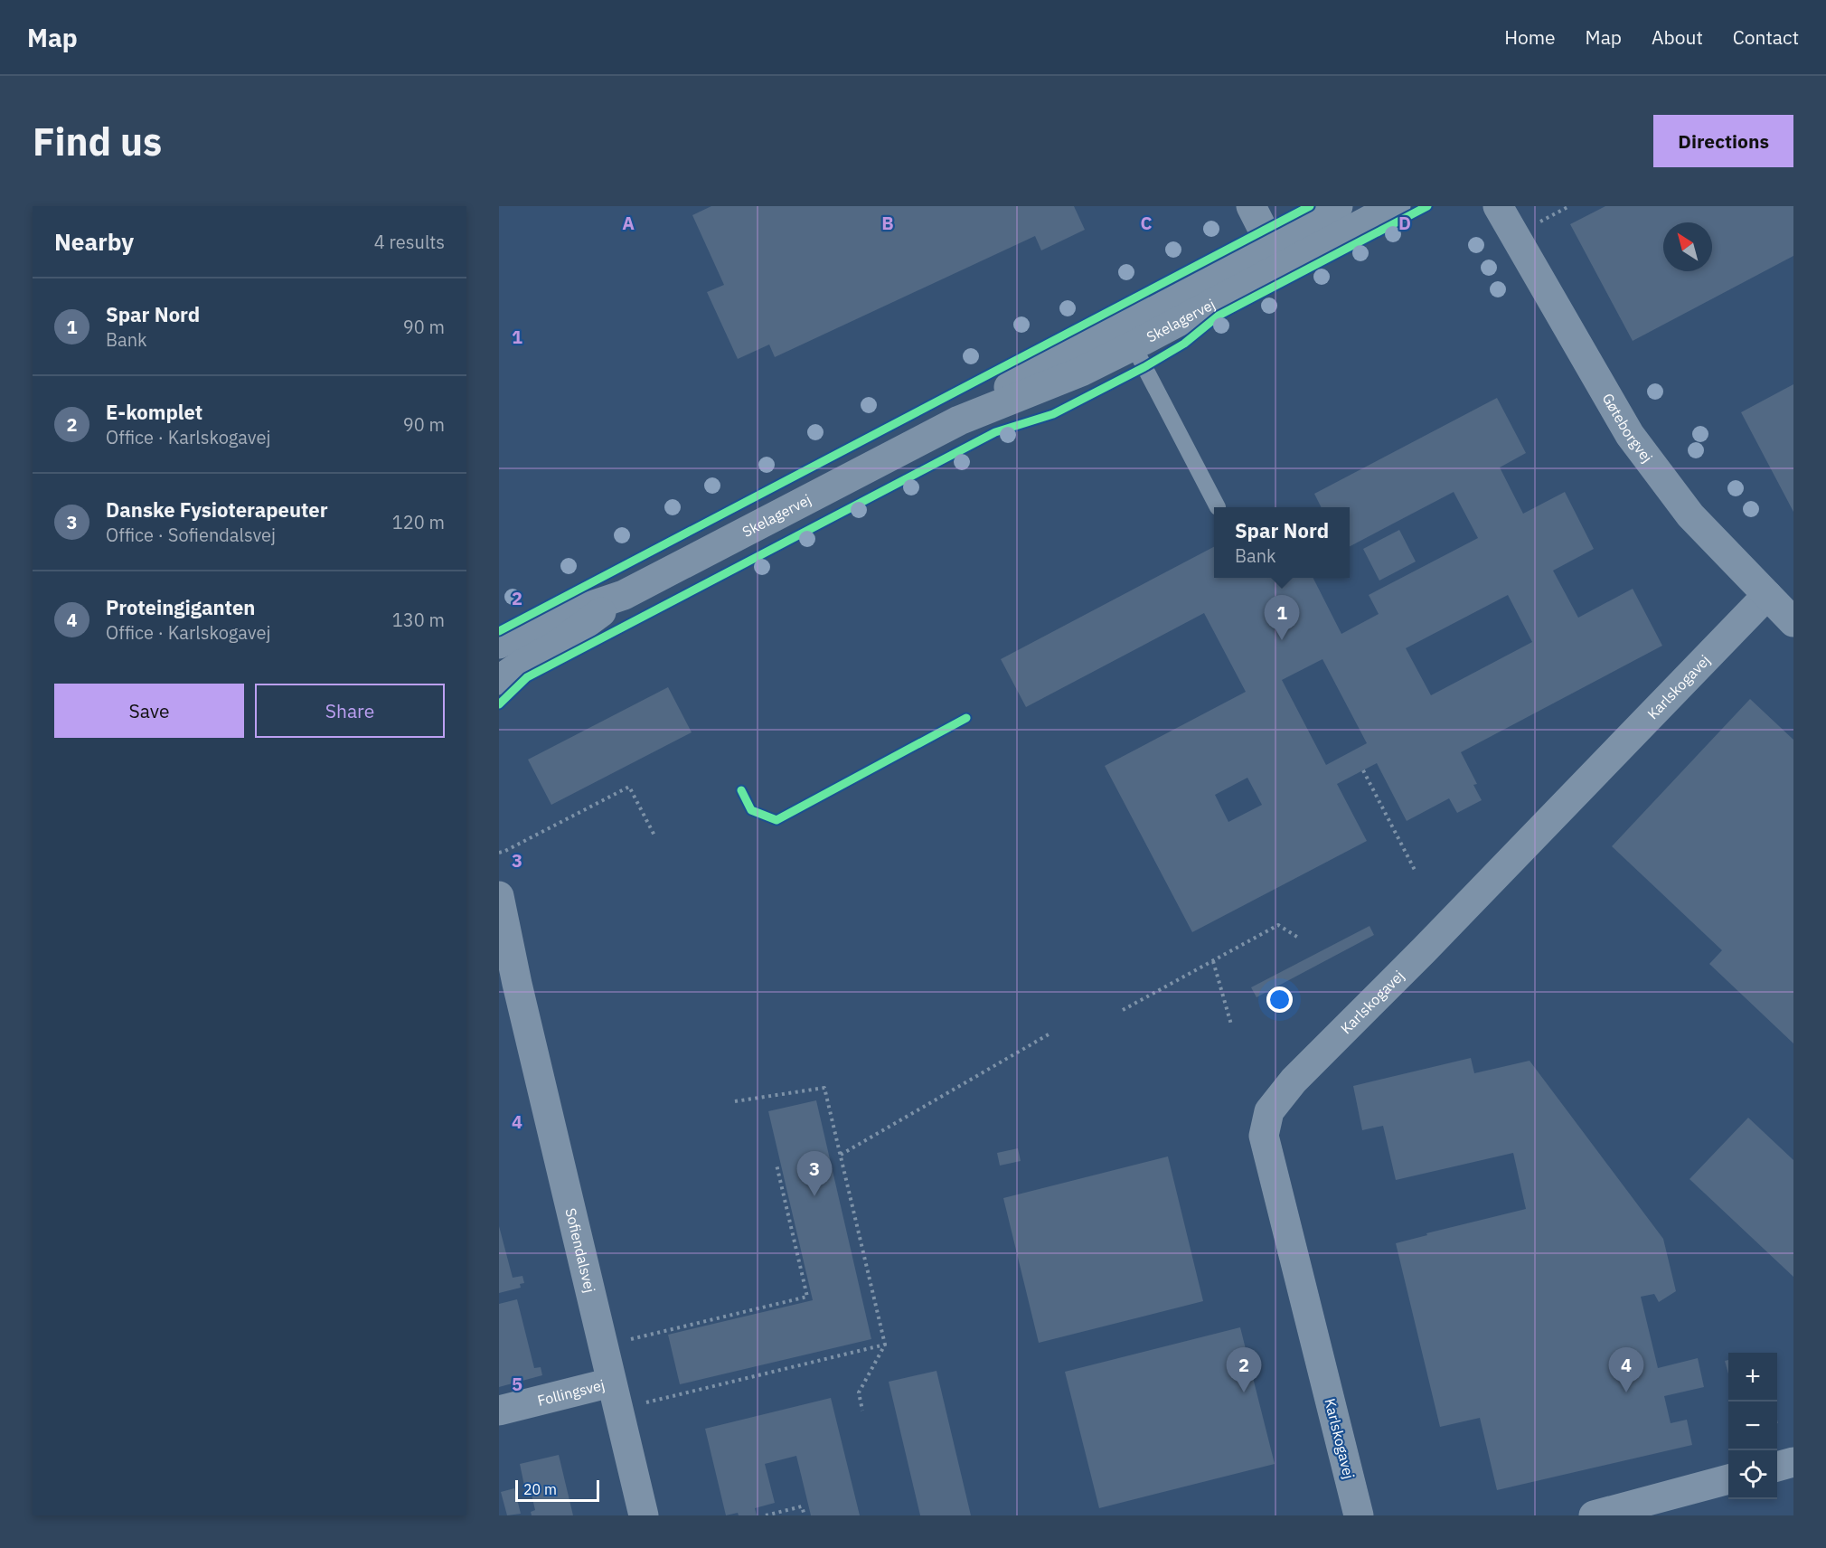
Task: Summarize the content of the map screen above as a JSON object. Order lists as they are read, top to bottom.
{
  "streets": {
    "street": [
      "Skelagervej",
      "Gøteborgvej",
      "Karlskogavej",
      "Sofiendalsvej",
      "Follingsvej"
    ]
  },
  "crossings": [
    ["Gøteborgvej", "Karlskogavej"],
    ["Sofiendalsvej", "Follingsvej"]
  ],
  "scale_bar": "20 m",
  "north": "top left",
  "page": {
    "header": "Map",
    "nav": [
      "Home",
      "Map",
      "About",
      "Contact"
    ],
    "buttons": [
      "Directions",
      ["Save", "Share"]
    ],
    "title": "Find us",
    "heading": ["Nearby", "4 results"],
    "list": [
      {
        "mark": "1",
        "name": "Spar Nord",
        "note": "Bank",
        "value": "90 m"
      },
      {
        "mark": "2",
        "name": "E-komplet",
        "note": "Office · Karlskogavej",
        "value": "90 m"
      },
      {
        "mark": "3",
        "name": "Danske Fysioterapeuter",
        "note": "Office · Sofiendalsvej",
        "value": "120 m"
      },
      {
        "mark": "4",
        "name": "Proteingiganten",
        "note": "Office · Karlskogavej",
        "value": "130 m"
      }
    ],
    "popup": ["Spar Nord", "Bank"],
    "pins": [
      "1",
      "3",
      "2",
      "4"
    ],
    "map_buttons": ["+", "−"],
    "scale": "20 m"
  },
  "grid": {
    "columns": [
      "A",
      "B",
      "C",
      "D"
    ],
    "rows": [
      "1",
      "2",
      "3",
      "4",
      "5"
    ]
  }
}
